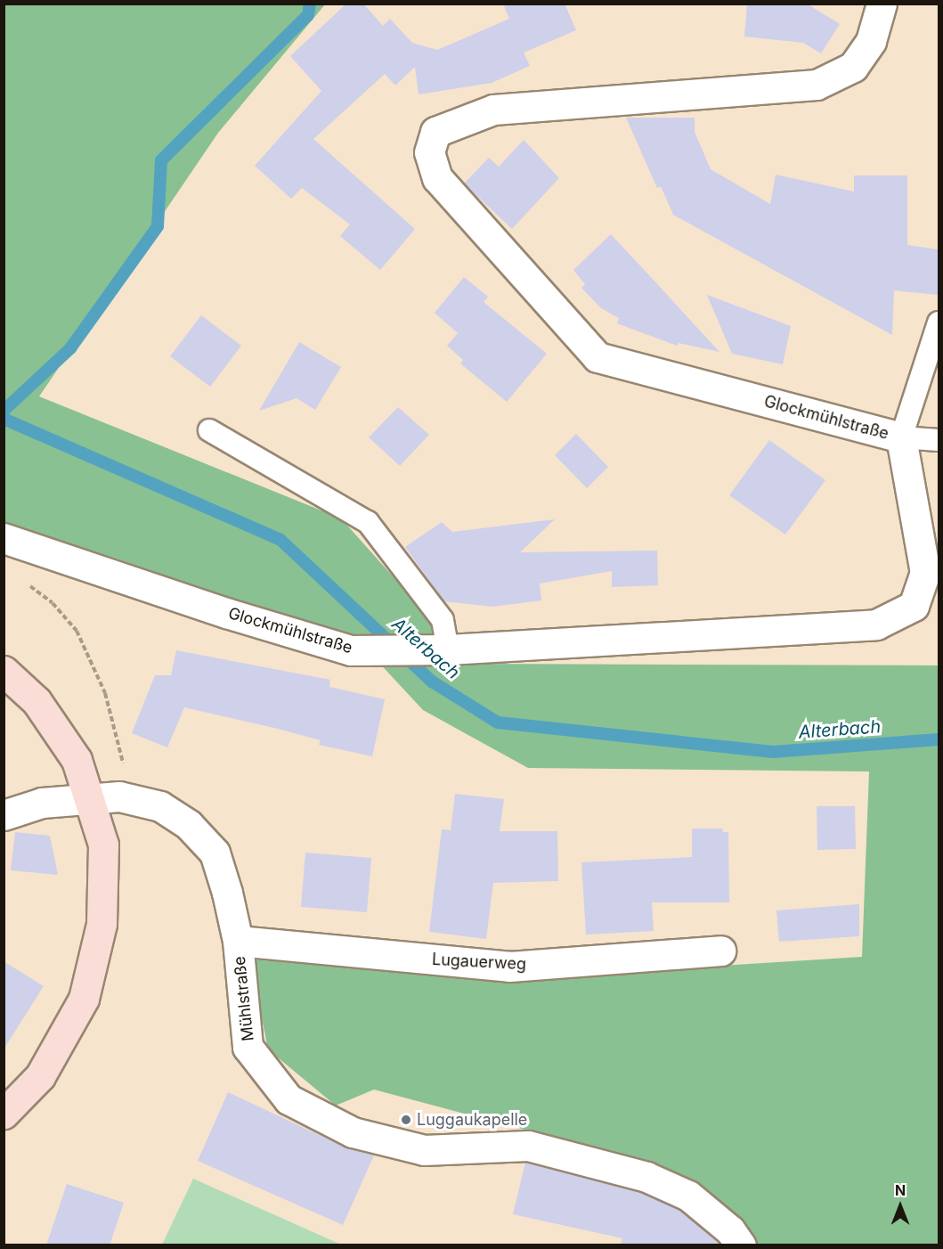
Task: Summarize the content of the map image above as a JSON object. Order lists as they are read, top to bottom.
{
  "streets": {
    "street": ["Glockmühlstraße", "Lugauerweg", "Mühlstraße"]
  },
  "crossings": [
    ["Lugauerweg", "Mühlstraße"]
  ],
  "water": ["Alterbach"],
  "places": ["Luggaukapelle"],
  "north": "top"
}
